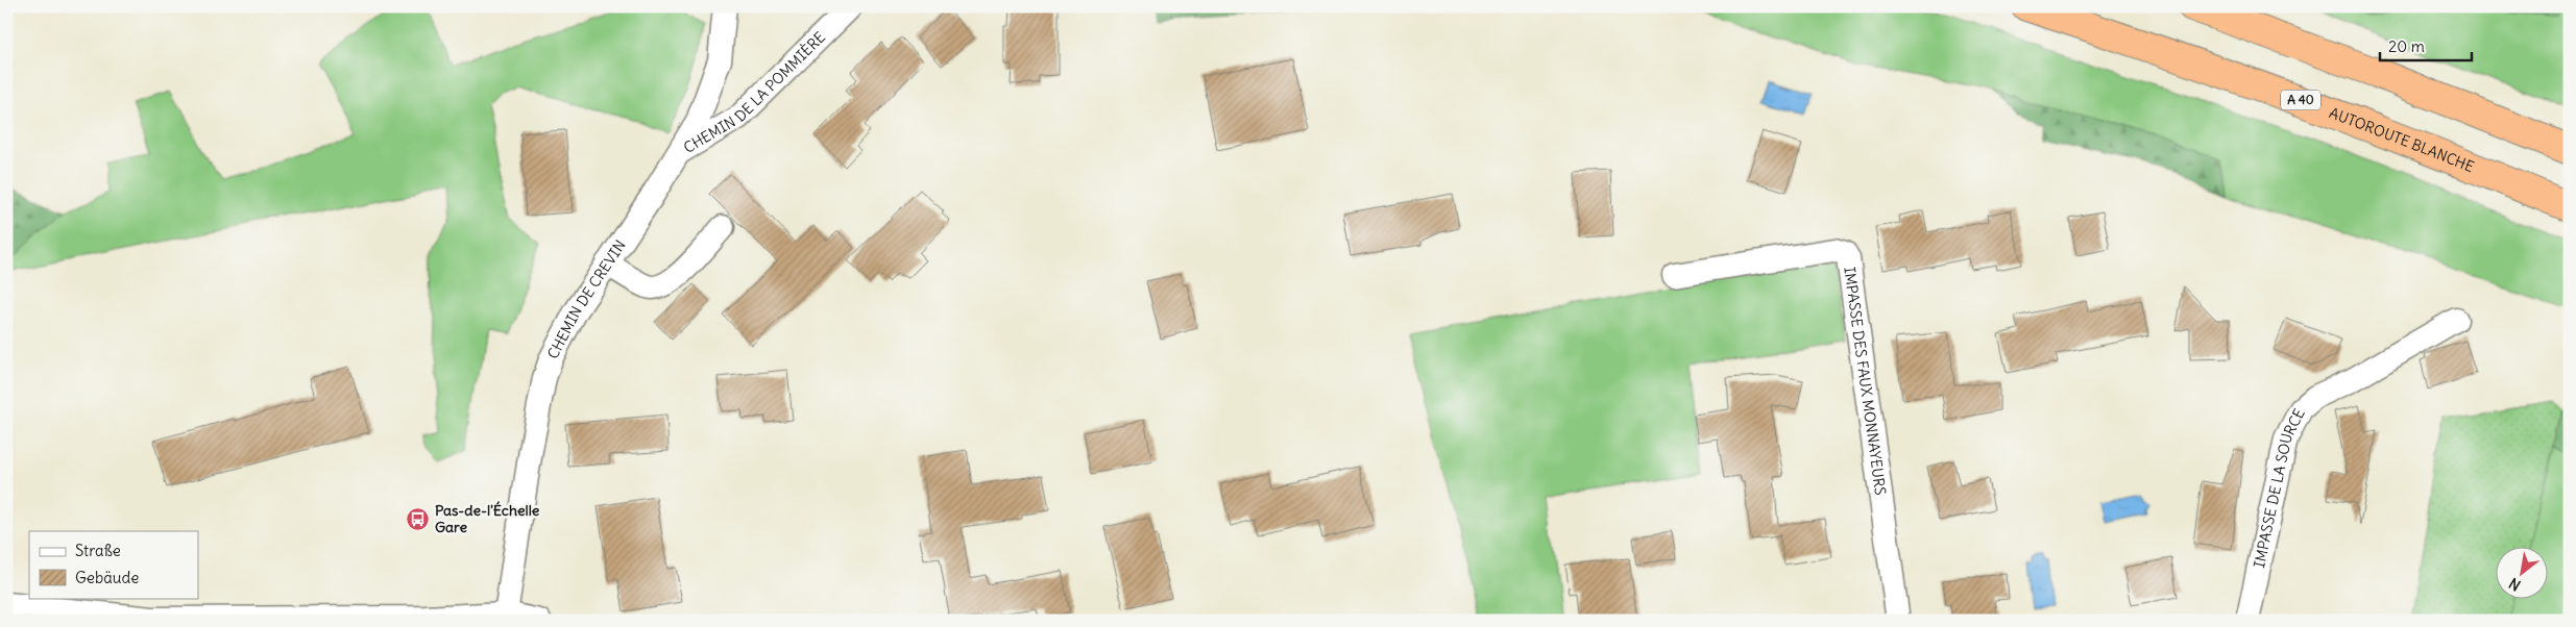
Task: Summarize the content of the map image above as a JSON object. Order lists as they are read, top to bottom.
{
  "streets": {
    "highway": ["A 40", "AUTOROUTE BLANCHE"],
    "street": [
      "CHEMIN DE LA POMMIÈRE",
      "CHEMIN DE CREVIN",
      "IMPASSE DES FAUX MONNAYEURS",
      "IMPASSE DE LA SOURCE"
    ]
  },
  "crossings": [
    ["CHEMIN DE LA POMMIÈRE", "CHEMIN DE CREVIN"]
  ],
  "places": {
    "bus stop": ["Pas-de-l'Échelle Gare"]
  },
  "legend": ["Straße", "Gebäude"],
  "scale_bar": "20 m",
  "north": "bottom left"
}
